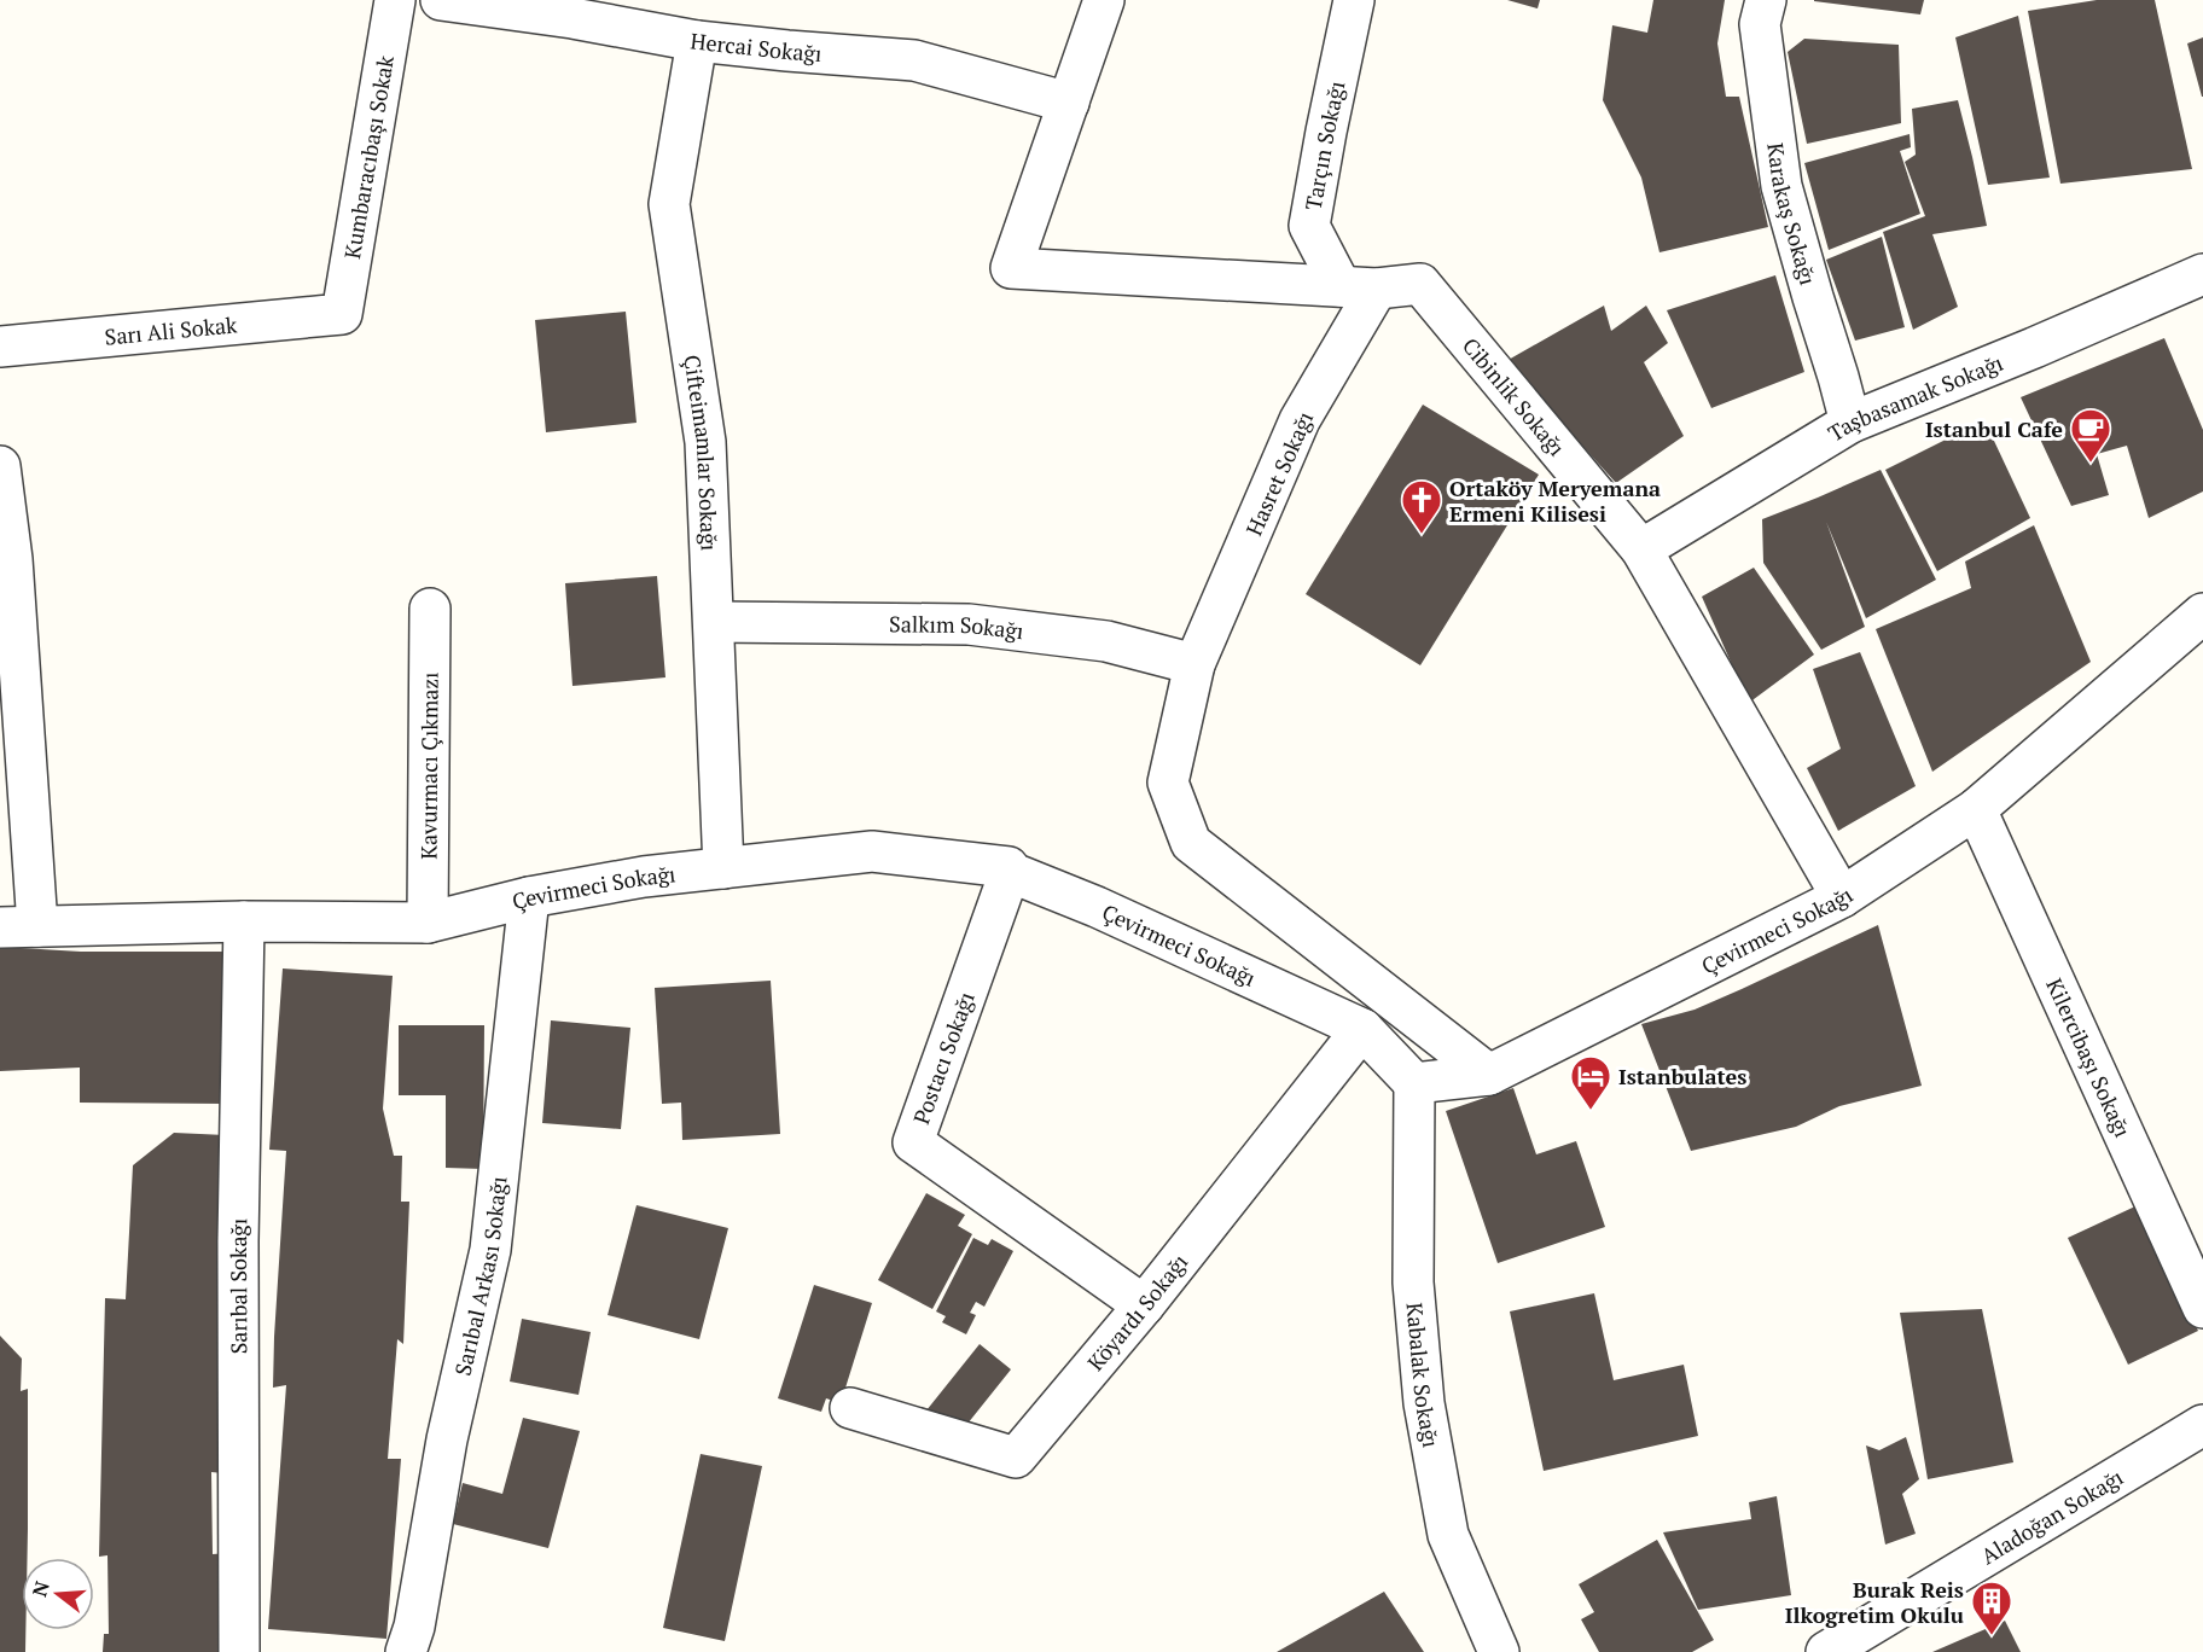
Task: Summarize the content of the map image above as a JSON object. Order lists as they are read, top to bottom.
{
  "streets": {
    "street": [
      "Hercai Sokağı",
      "Tarçın Sokağı",
      "Kumbaracıbaşı Sokak",
      "Karakaş Sokağı",
      "Sarı Ali Sokak",
      "Cibinlik Sokağı",
      "Taşbasamak Sokağı",
      "Çifteimamlar Sokağı",
      "Hasret Sokağı",
      "Salkım Sokağı",
      "Kavurmacı Çıkmazı",
      "Çevirmeci Sokağı",
      "Postacı Sokağı",
      "Kilercibaşı Sokağı",
      "Sarıbal Arkası Sokağı",
      "Sarıbal Sokağı",
      "Köyardı Sokağı",
      "Kabalak Sokağı",
      "Aladoğan Sokağı"
    ]
  },
  "crossings": [
    ["Hercai Sokağı", "Cibinlik Sokağı"],
    ["Hercai Sokağı", "Çifteimamlar Sokağı"],
    ["Tarçın Sokağı", "Cibinlik Sokağı"],
    ["Tarçın Sokağı", "Hasret Sokağı"],
    ["Kumbaracıbaşı Sokak", "Sarı Ali Sokak"],
    ["Karakaş Sokağı", "Taşbasamak Sokağı"],
    ["Cibinlik Sokağı", "Taşbasamak Sokağı"],
    ["Cibinlik Sokağı", "Hasret Sokağı"],
    ["Cibinlik Sokağı", "Çevirmeci Sokağı"],
    ["Çifteimamlar Sokağı", "Salkım Sokağı"],
    ["Çifteimamlar Sokağı", "Çevirmeci Sokağı"],
    ["Hasret Sokağı", "Salkım Sokağı"],
    ["Hasret Sokağı", "Çevirmeci Sokağı"],
    ["Kavurmacı Çıkmazı", "Çevirmeci Sokağı"],
    ["Çevirmeci Sokağı", "Postacı Sokağı"],
    ["Çevirmeci Sokağı", "Kilercibaşı Sokağı"],
    ["Çevirmeci Sokağı", "Sarıbal Arkası Sokağı"],
    ["Çevirmeci Sokağı", "Sarıbal Sokağı"],
    ["Çevirmeci Sokağı", "Köyardı Sokağı"],
    ["Çevirmeci Sokağı", "Kabalak Sokağı"],
    ["Postacı Sokağı", "Köyardı Sokağı"]
  ],
  "places": {
    "cafe": ["Istanbul Cafe"],
    "church": ["Ortaköy Meryemana Ermeni Kilisesi"],
    "hotel": ["Istanbulates"],
    "building": ["Burak Reis Ilkogretim Okulu"]
  },
  "north": "left"
}
